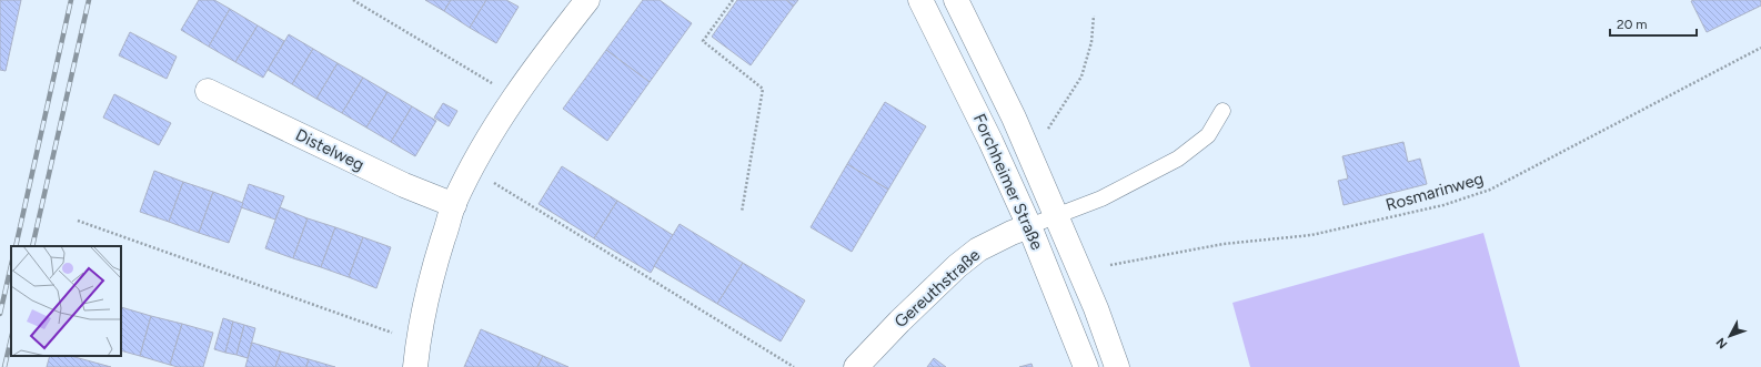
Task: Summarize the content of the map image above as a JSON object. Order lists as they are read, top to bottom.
{
  "streets": {
    "street": ["Distelweg", "Forchheimer Straße", "Gereuthstraße"],
    "path": ["Rosmarinweg"]
  },
  "crossings": [
    ["Forchheimer Straße", "Gereuthstraße"]
  ],
  "scale_bar": "20 m",
  "north": "bottom left"
}
